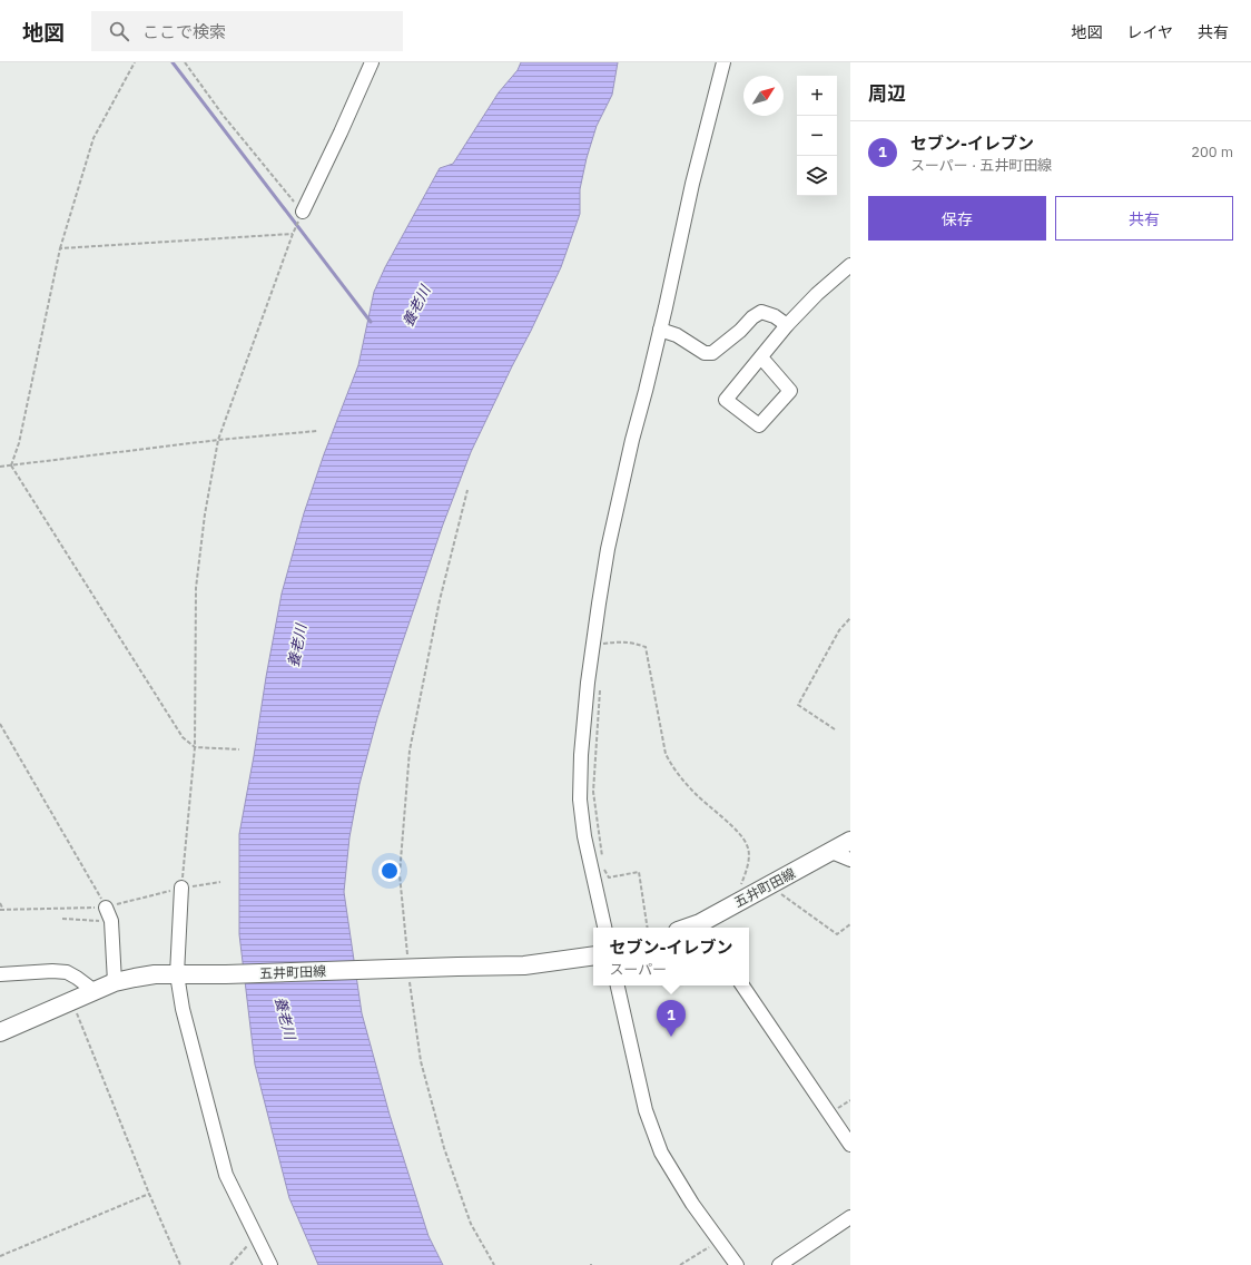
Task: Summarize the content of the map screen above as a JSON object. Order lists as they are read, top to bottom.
{
  "streets": {
    "main road": ["五井町田線"]
  },
  "water": ["養老川"],
  "north": "top right",
  "page": {
    "header": "地図",
    "search": "ここで検索",
    "nav": ["地図", "レイヤ", "共有"],
    "heading": "周辺",
    "map_buttons": ["+", "−"],
    "list": [
      {
        "mark": "1",
        "name": "セブン-イレブン",
        "note": "スーパー · 五井町田線",
        "value": "200 m"
      }
    ],
    "buttons": ["保存", "共有"],
    "popup": ["セブン-イレブン", "スーパー"],
    "pins": "1"
  }
}
